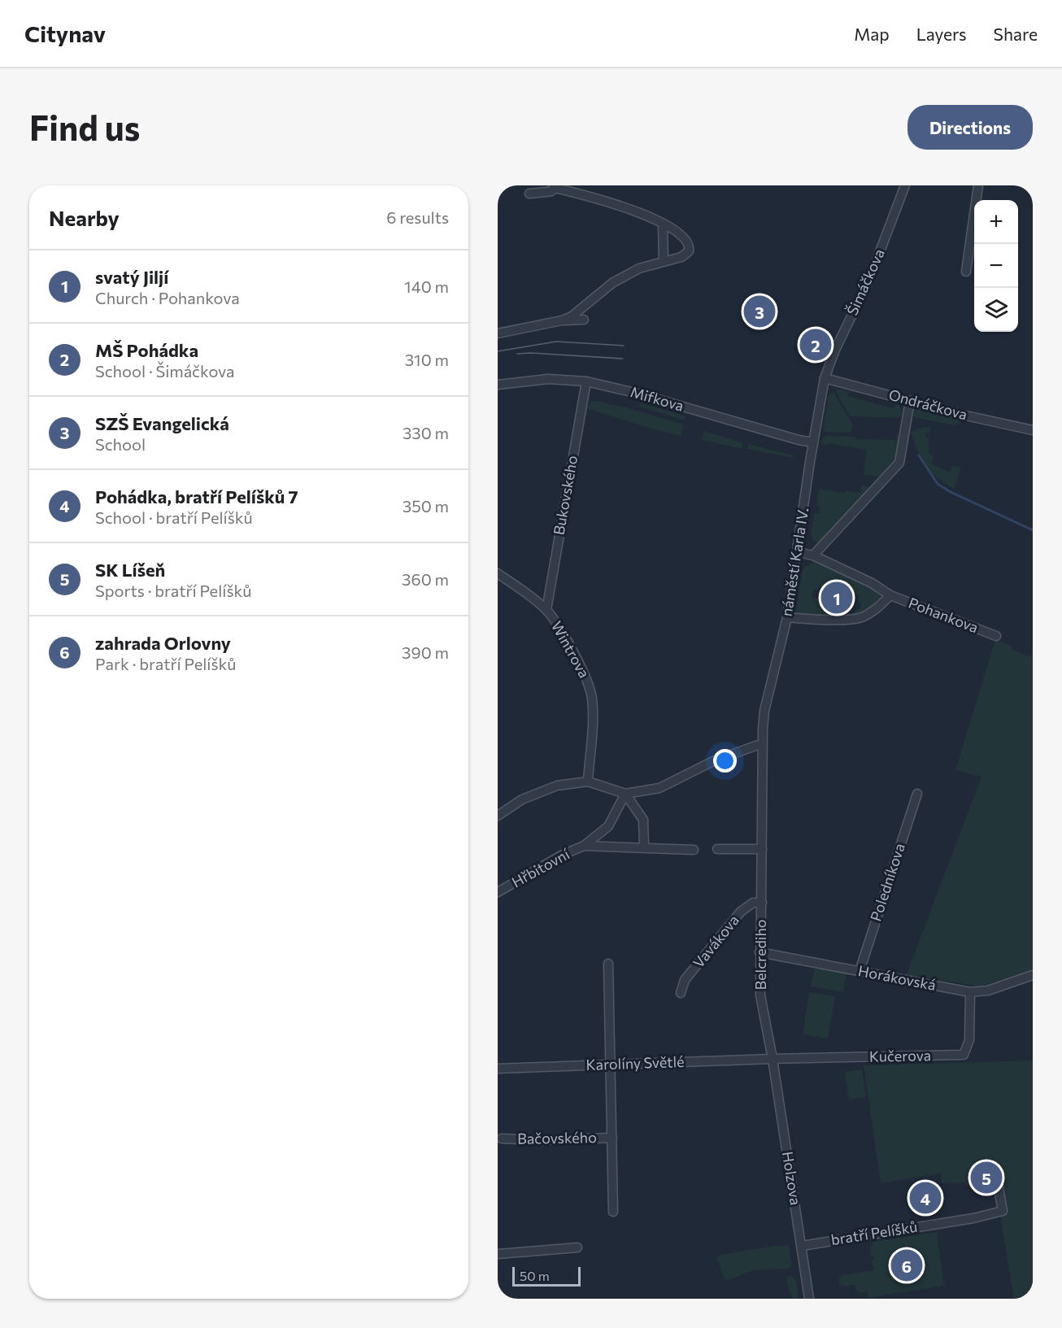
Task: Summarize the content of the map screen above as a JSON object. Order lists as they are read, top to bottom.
{
  "streets": {
    "street": [
      "Šimáčkova",
      "Mifkova",
      "Ondráčkova",
      "Bukovského",
      "náměstí Karla IV.",
      "Pohankova",
      "Wintrova",
      "Hřbitovní",
      "Poledníkova",
      "Vavákova",
      "Belcrediho",
      "Horákovská",
      "Kučerova",
      "Karolíny Světlé",
      "Bačovského",
      "Holzova",
      "bratří Pelíšků"
    ]
  },
  "crossings": [
    ["Šimáčkova", "Ondráčkova"],
    ["Šimáčkova", "náměstí Karla IV."],
    ["Mifkova", "Bukovského"],
    ["Mifkova", "náměstí Karla IV."],
    ["Ondráčkova", "náměstí Karla IV."],
    ["Bukovského", "Wintrova"],
    ["náměstí Karla IV.", "Pohankova"],
    ["náměstí Karla IV.", "Belcrediho"],
    ["Poledníkova", "Horákovská"],
    ["Vavákova", "Belcrediho"],
    ["Belcrediho", "Horákovská"],
    ["Belcrediho", "Kučerova"],
    ["Belcrediho", "Karolíny Světlé"],
    ["Belcrediho", "Holzova"],
    ["Horákovská", "Kučerova"],
    ["Kučerova", "Karolíny Světlé"],
    ["Kučerova", "Holzova"],
    ["Karolíny Světlé", "Bačovského"],
    ["Karolíny Světlé", "Holzova"],
    ["Holzova", "bratří Pelíšků"]
  ],
  "scale_bar": "50 m",
  "page": {
    "header": "Citynav",
    "nav": ["Map", "Layers", "Share"],
    "buttons": "Directions",
    "title": "Find us",
    "heading": ["Nearby", "6 results"],
    "map_buttons": ["+", "−"],
    "list": [
      {
        "mark": "1",
        "name": "svatý Jiljí",
        "note": "Church · Pohankova",
        "value": "140 m"
      },
      {
        "mark": "2",
        "name": "MŠ Pohádka",
        "note": "School · Šimáčkova",
        "value": "310 m"
      },
      {
        "mark": "3",
        "name": "SZŠ Evangelická",
        "note": "School",
        "value": "330 m"
      },
      {
        "mark": "4",
        "name": "Pohádka, bratří Pelíšků 7",
        "note": "School · bratří Pelíšků",
        "value": "350 m"
      },
      {
        "mark": "5",
        "name": "SK Líšeň",
        "note": "Sports · bratří Pelíšků",
        "value": "360 m"
      },
      {
        "mark": "6",
        "name": "zahrada Orlovny",
        "note": "Park · bratří Pelíšků",
        "value": "390 m"
      }
    ],
    "pins": [
      "3",
      "2",
      "1",
      "5",
      "4",
      "6"
    ],
    "scale": "50 m"
  }
}
